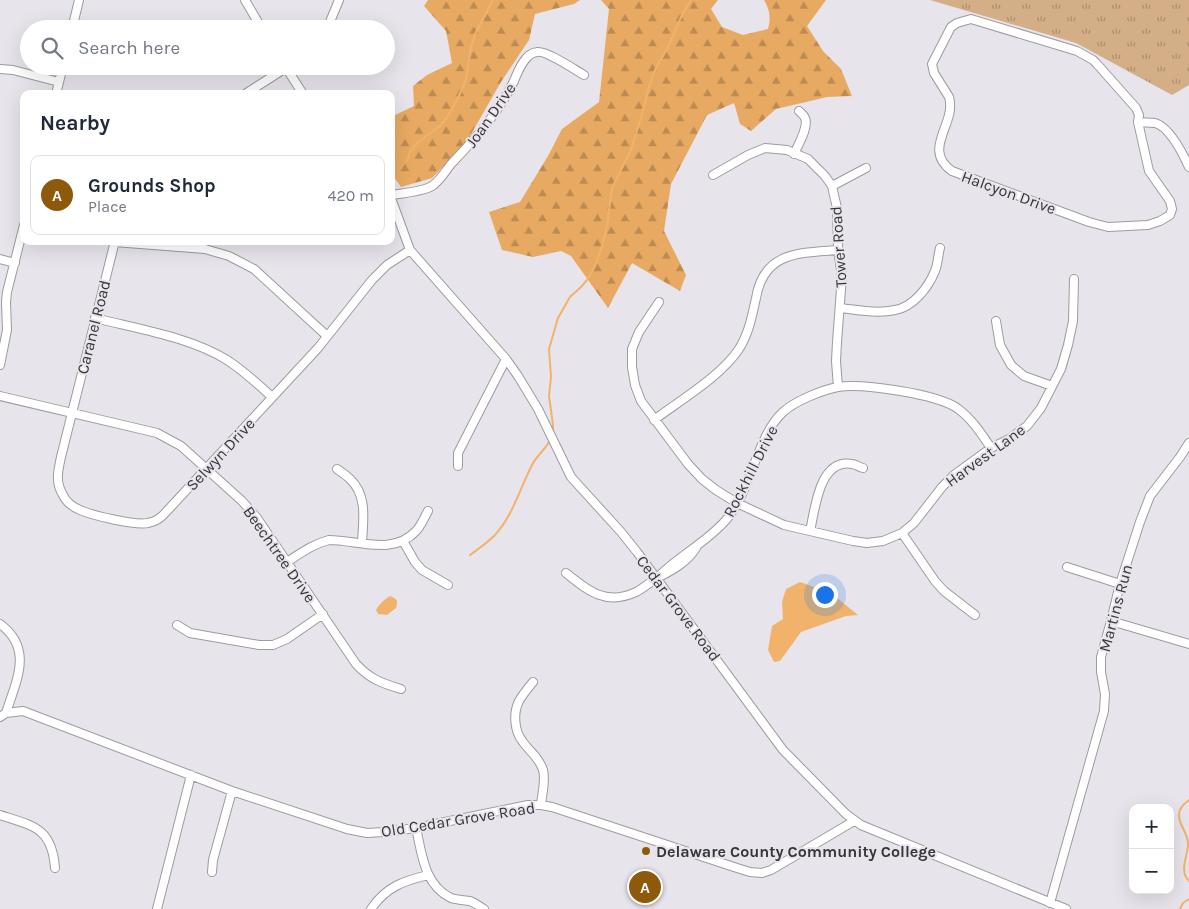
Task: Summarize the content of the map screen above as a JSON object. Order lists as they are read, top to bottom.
{
  "streets": {
    "street": [
      "Joan Drive",
      "Halcyon Drive",
      "Tower Road",
      "Caranel Road",
      "Selwyn Drive",
      "Harvest Lane",
      "Rockhill Drive",
      "Beechtree Drive",
      "Cedar Grove Road",
      "Martins Run",
      "Old Cedar Grove Road"
    ]
  },
  "crossings": [
    ["Tower Road", "Rockhill Drive"],
    ["Caranel Road", "Selwyn Drive"],
    ["Caranel Road", "Beechtree Drive"],
    ["Selwyn Drive", "Beechtree Drive"],
    ["Selwyn Drive", "Cedar Grove Road"],
    ["Harvest Lane", "Rockhill Drive"],
    ["Rockhill Drive", "Cedar Grove Road"],
    ["Cedar Grove Road", "Martins Run"],
    ["Cedar Grove Road", "Old Cedar Grove Road"]
  ],
  "places": ["Delaware County Community College"],
  "page": {
    "search": "Search here",
    "heading": "Nearby",
    "list": [
      {
        "mark": "A",
        "name": "Grounds Shop",
        "note": "Place",
        "value": "420 m"
      }
    ],
    "map_buttons": ["+", "−"],
    "pins": "A"
  }
}
